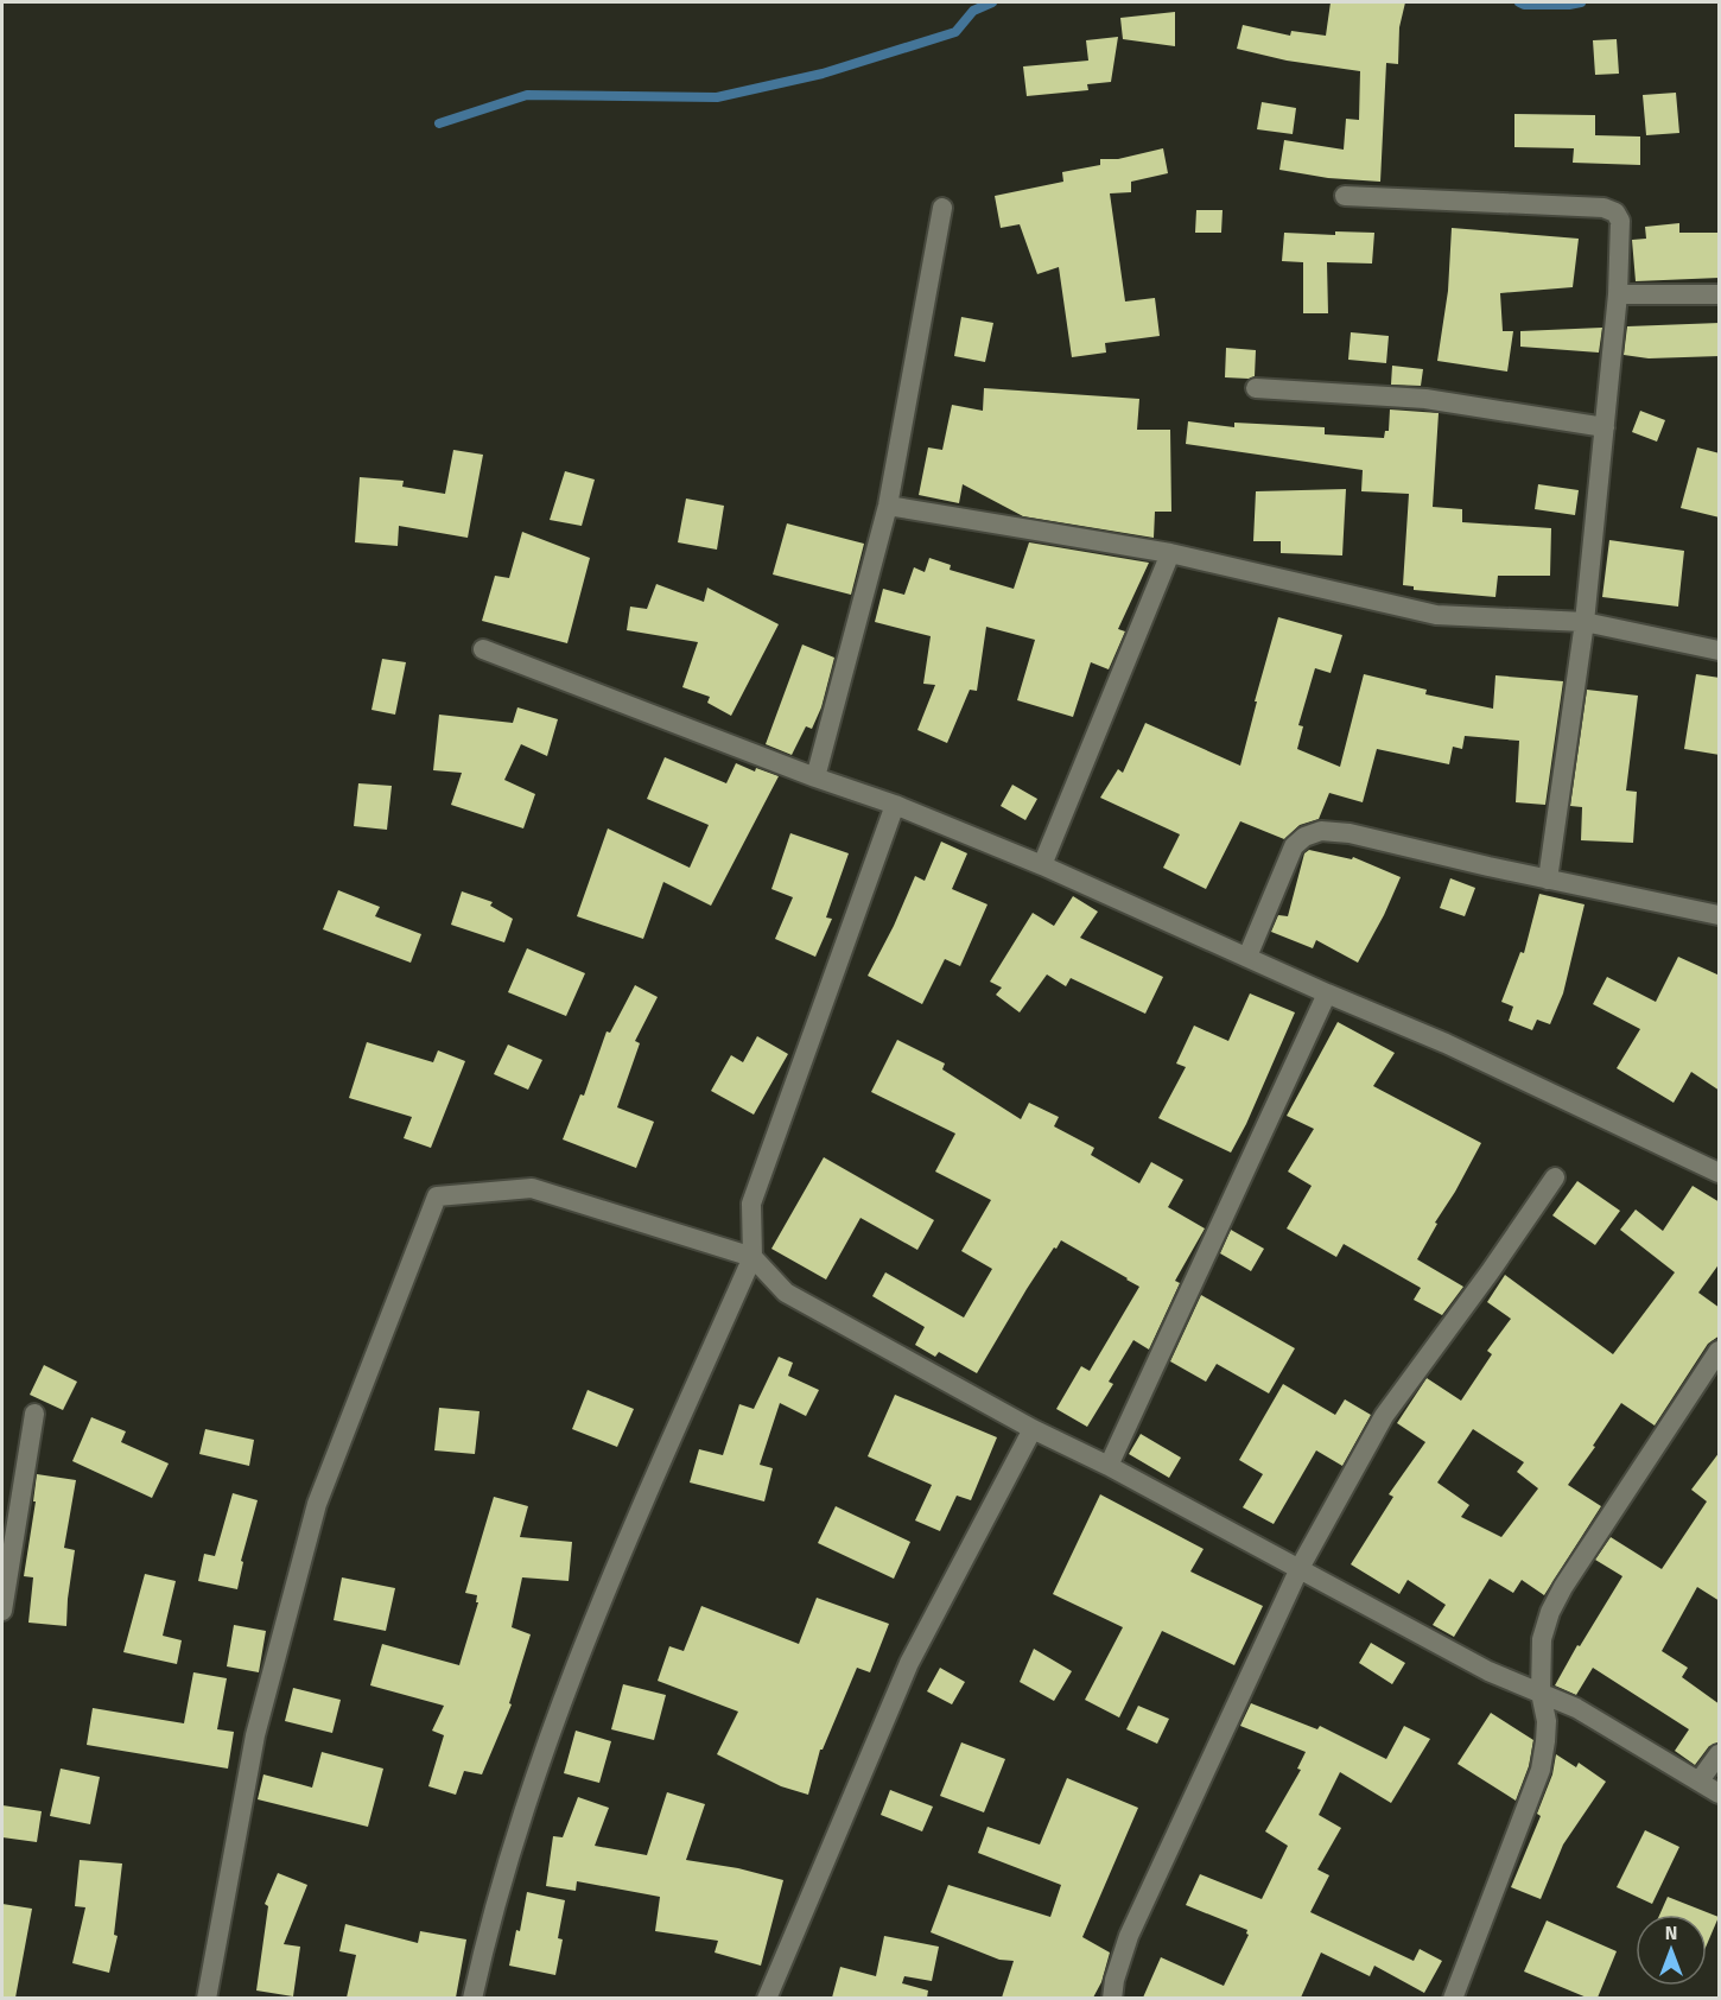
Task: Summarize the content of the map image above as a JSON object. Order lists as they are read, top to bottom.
{
  "north": "top"
}
